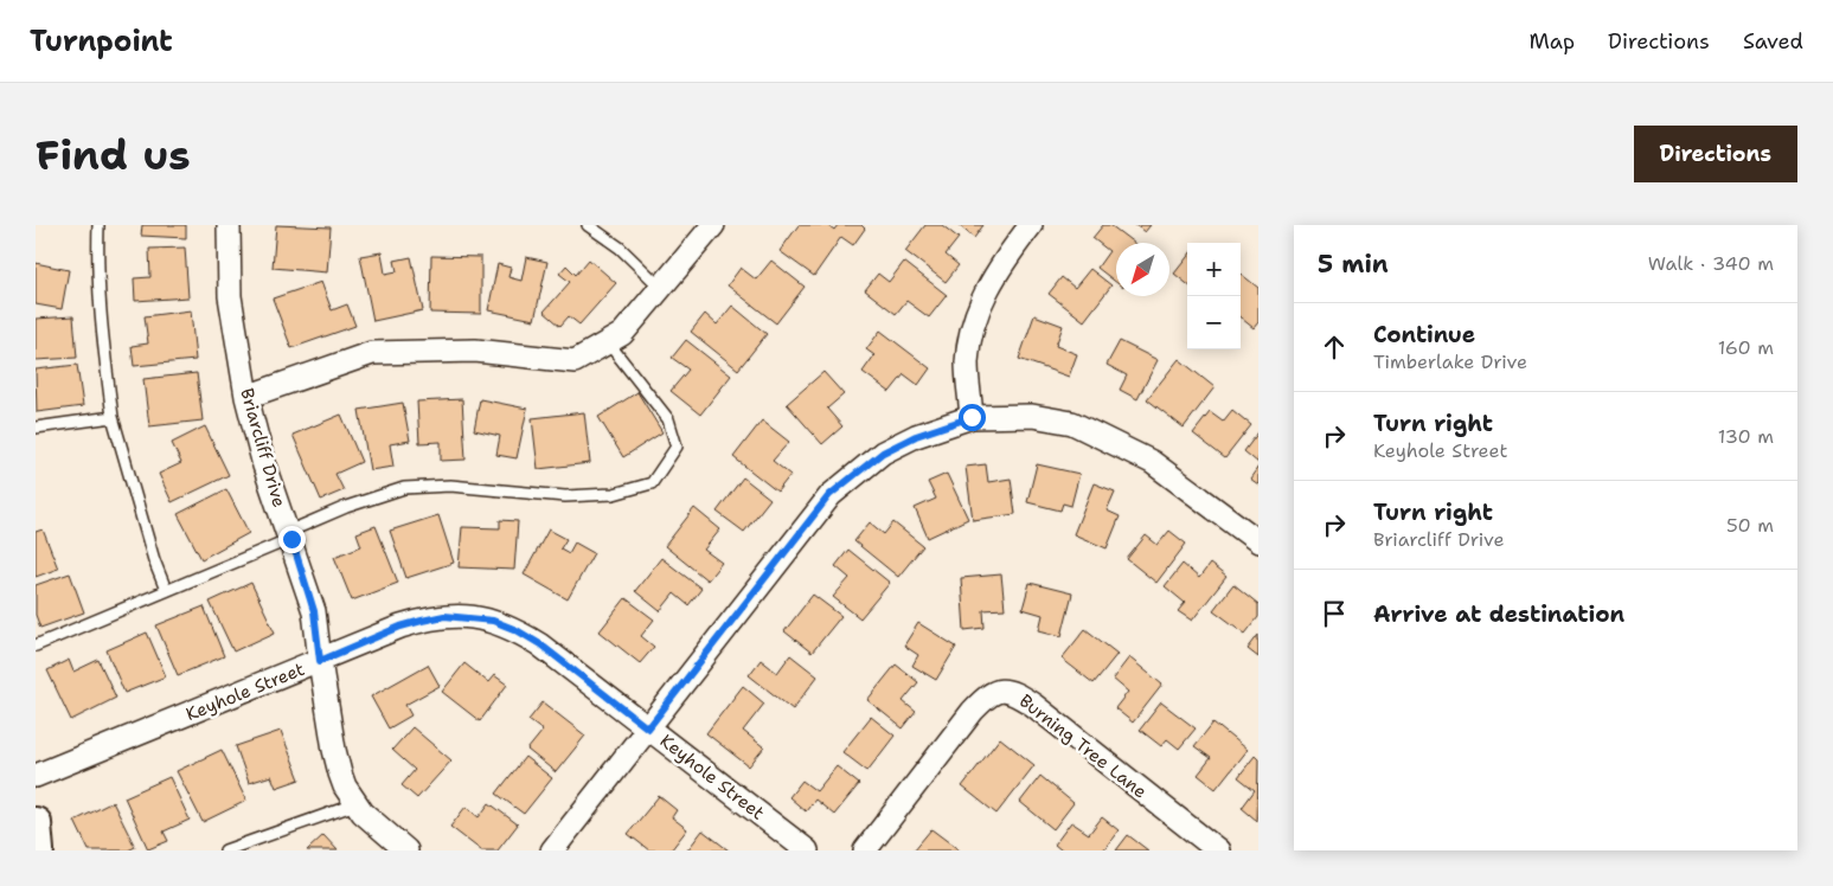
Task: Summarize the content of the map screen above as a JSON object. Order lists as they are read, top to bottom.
{
  "streets": {
    "street": ["Briarcliff Drive", "Keyhole Street", "Burning Tree Lane"]
  },
  "crossings": [
    ["Briarcliff Drive", "Keyhole Street"]
  ],
  "north": "bottom left",
  "page": {
    "header": "Turnpoint",
    "nav": ["Map", "Directions", "Saved"],
    "buttons": "Directions",
    "title": "Find us",
    "heading": ["5 min", "Walk · 340 m"],
    "map_buttons": ["+", "−"],
    "list": [
      ["Continue", "Timberlake Drive", "160 m"],
      ["Turn right", "Keyhole Street", "130 m"],
      ["Turn right", "Briarcliff Drive", "50 m"],
      "Arrive at destination"
    ]
  }
}
